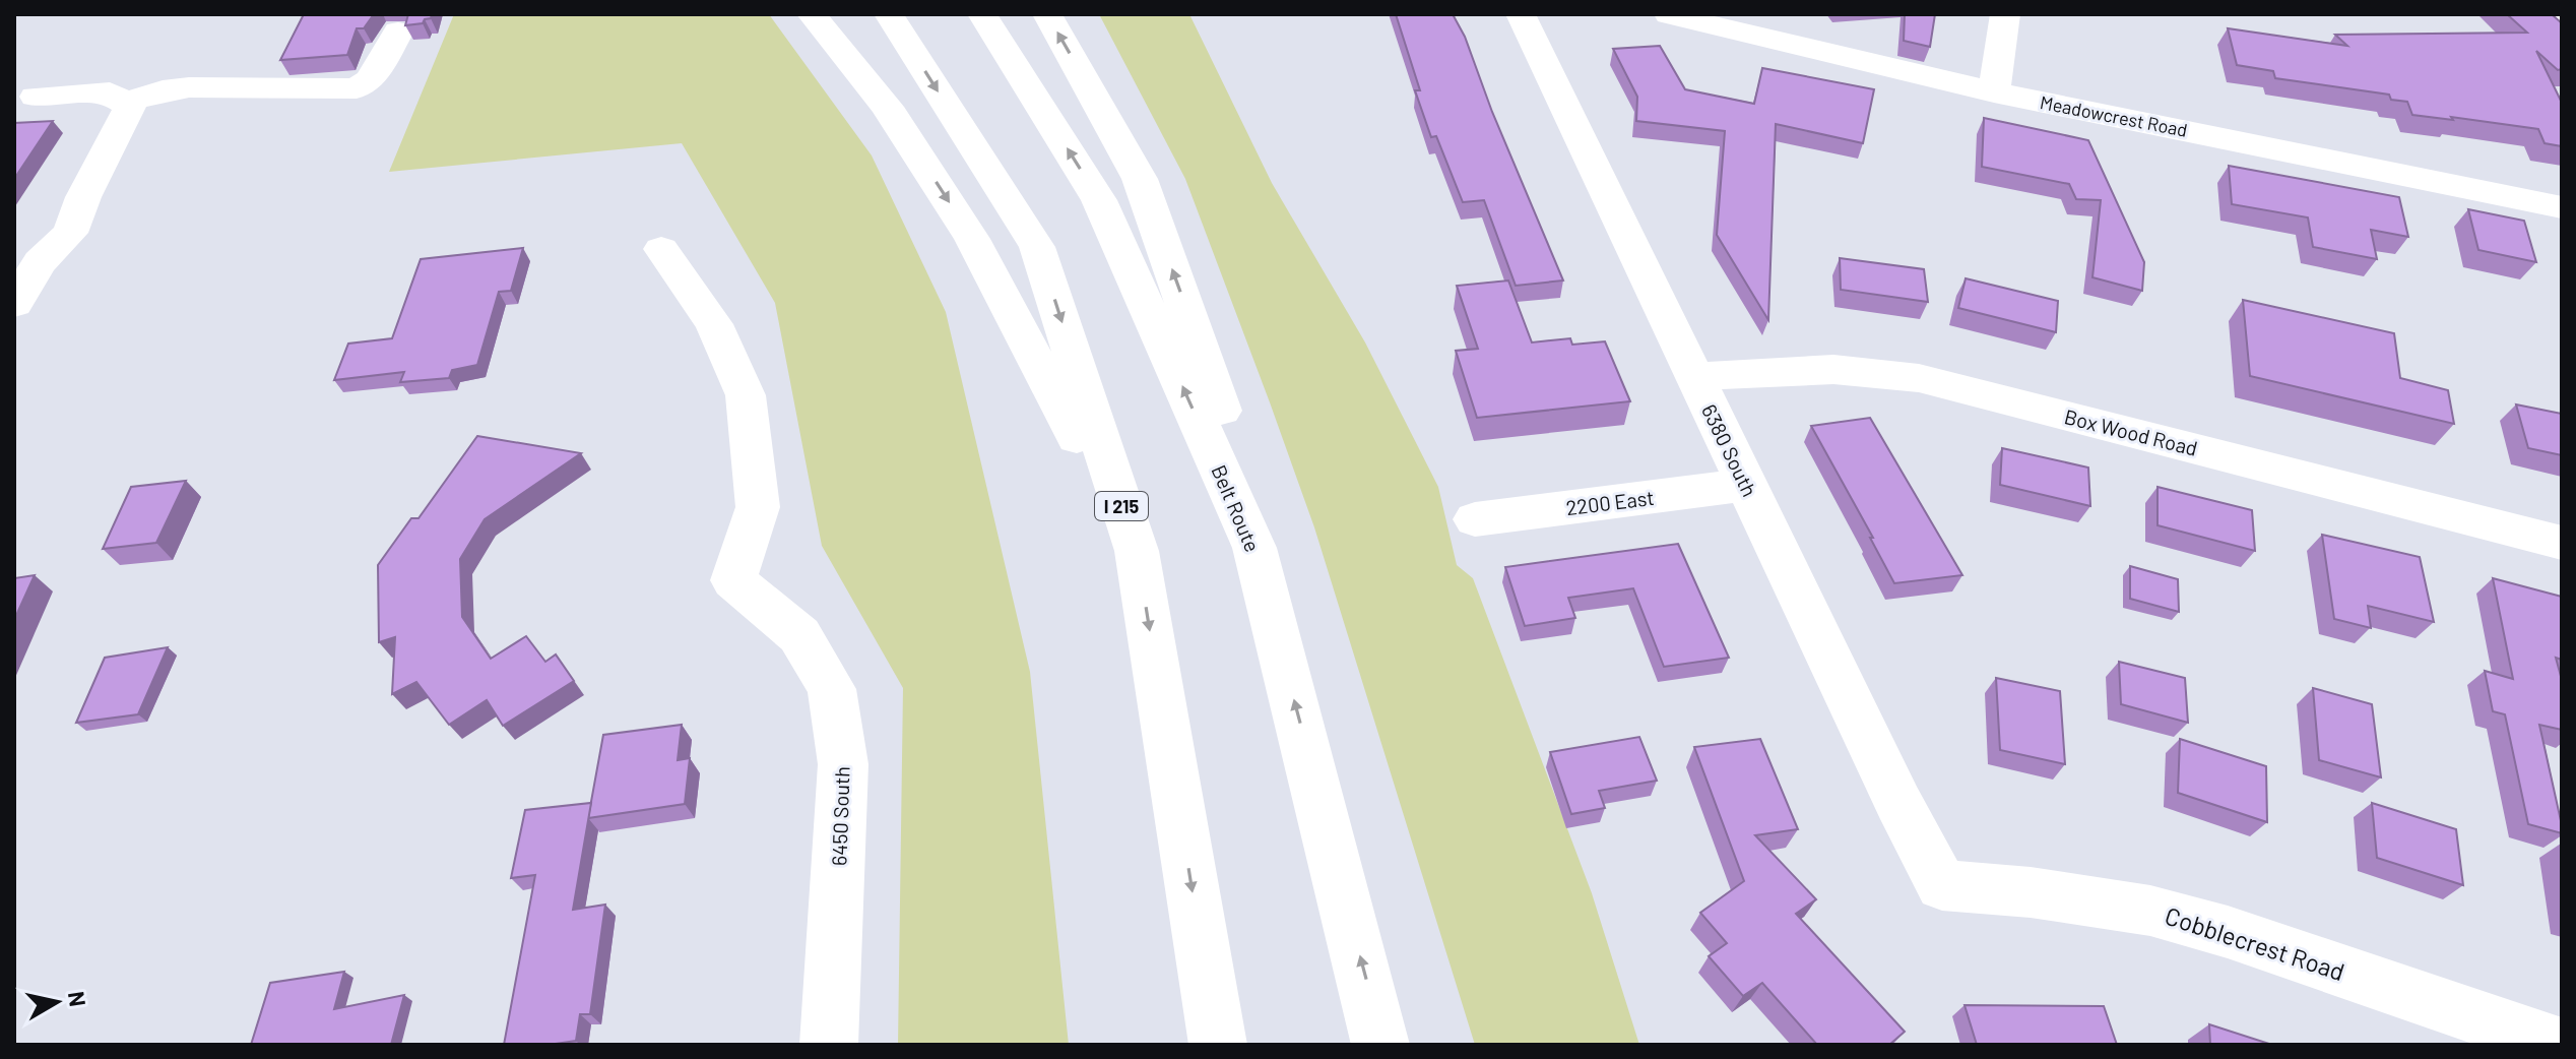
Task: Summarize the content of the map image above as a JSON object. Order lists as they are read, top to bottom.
{
  "streets": {
    "main road": [
      "Meadowcrest Road",
      "Box Wood Road",
      "6380 South",
      "2200 East",
      "I 215",
      "Belt Route",
      "6450 South",
      "Cobblecrest Road"
    ]
  },
  "crossings": [
    ["Box Wood Road", "6380 South"],
    ["6380 South", "2200 East"],
    ["6380 South", "Cobblecrest Road"]
  ],
  "north": "right"
}
